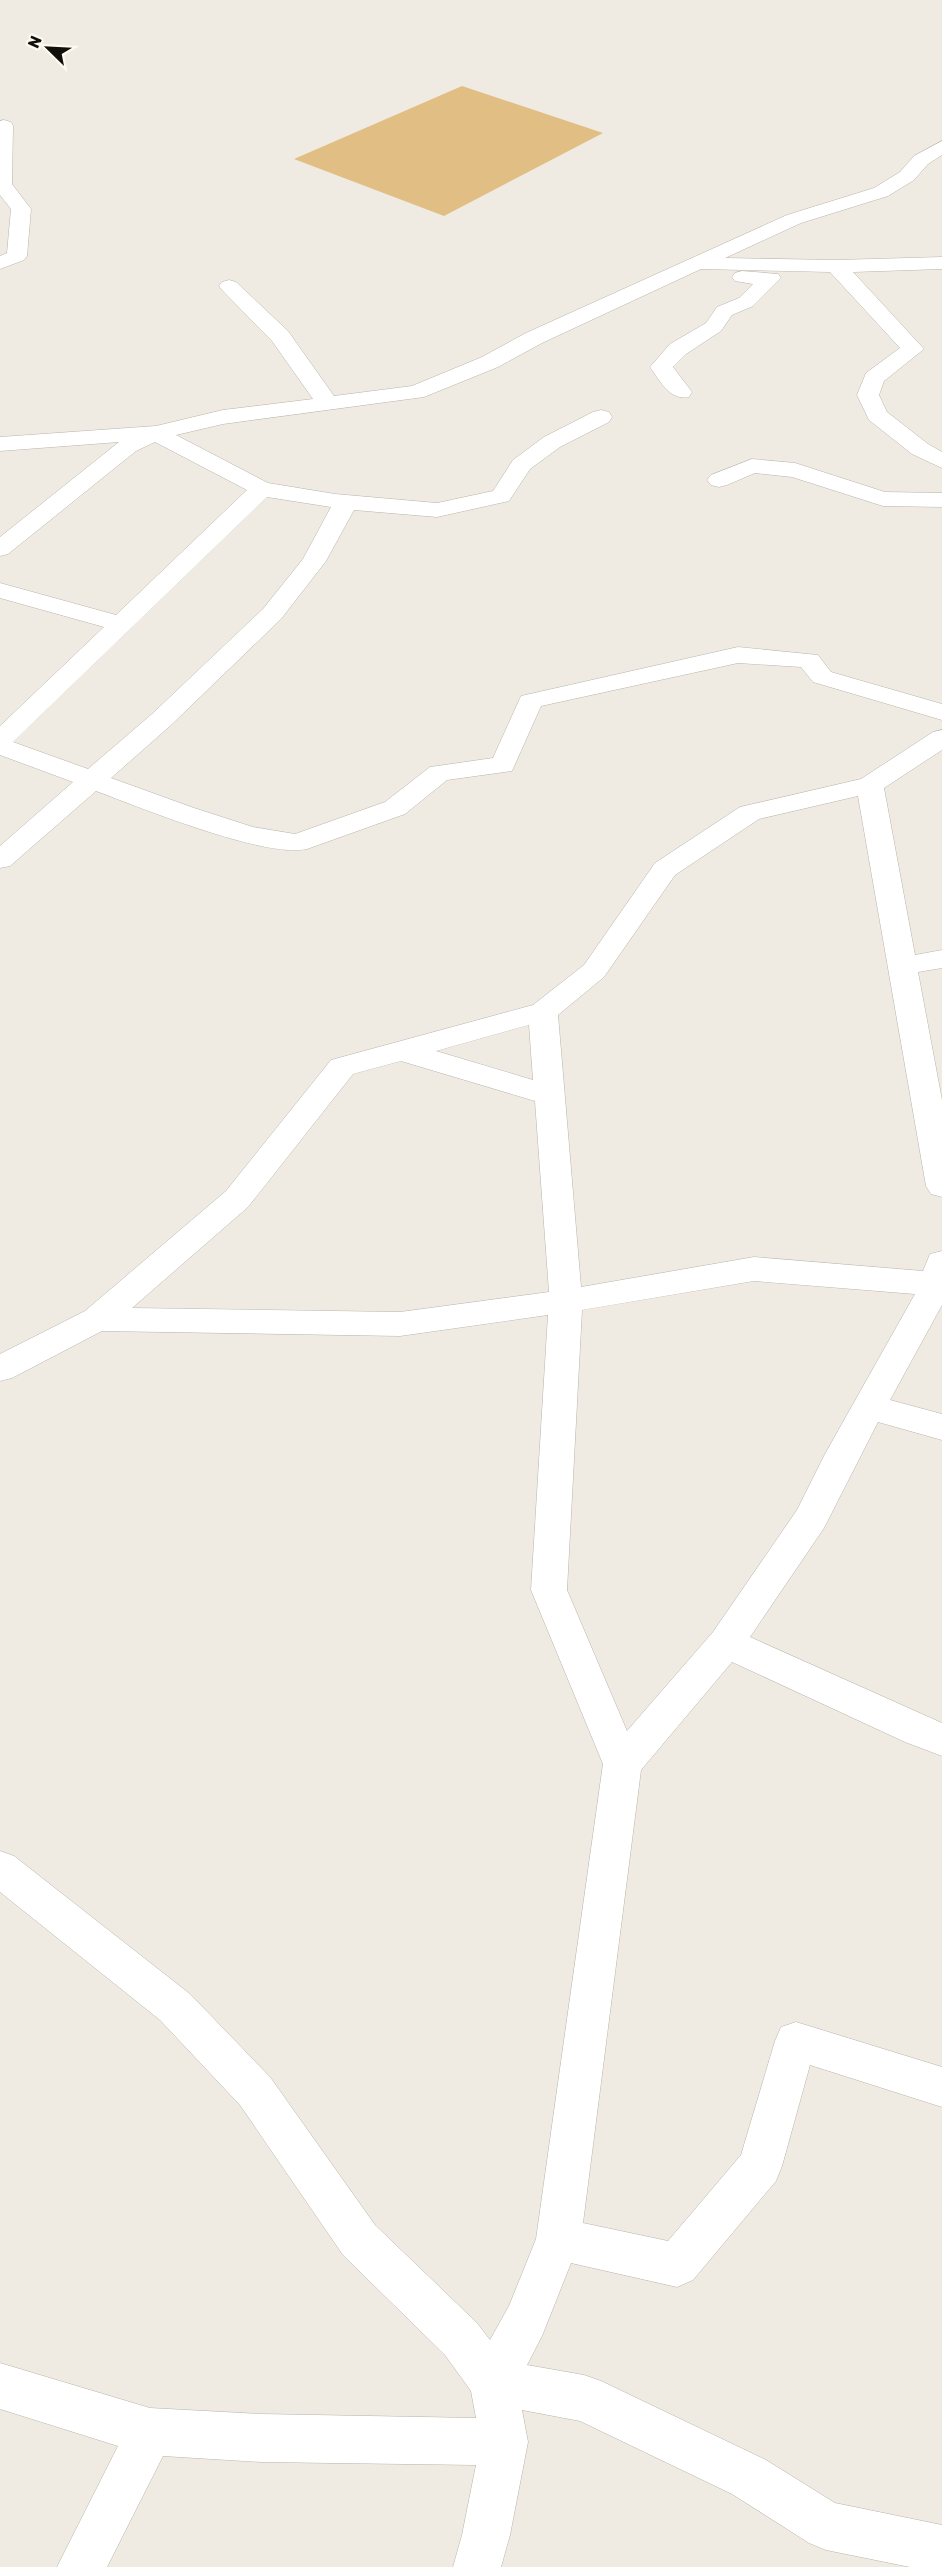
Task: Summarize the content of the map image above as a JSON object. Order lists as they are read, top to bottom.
{
  "north": "top left"
}
